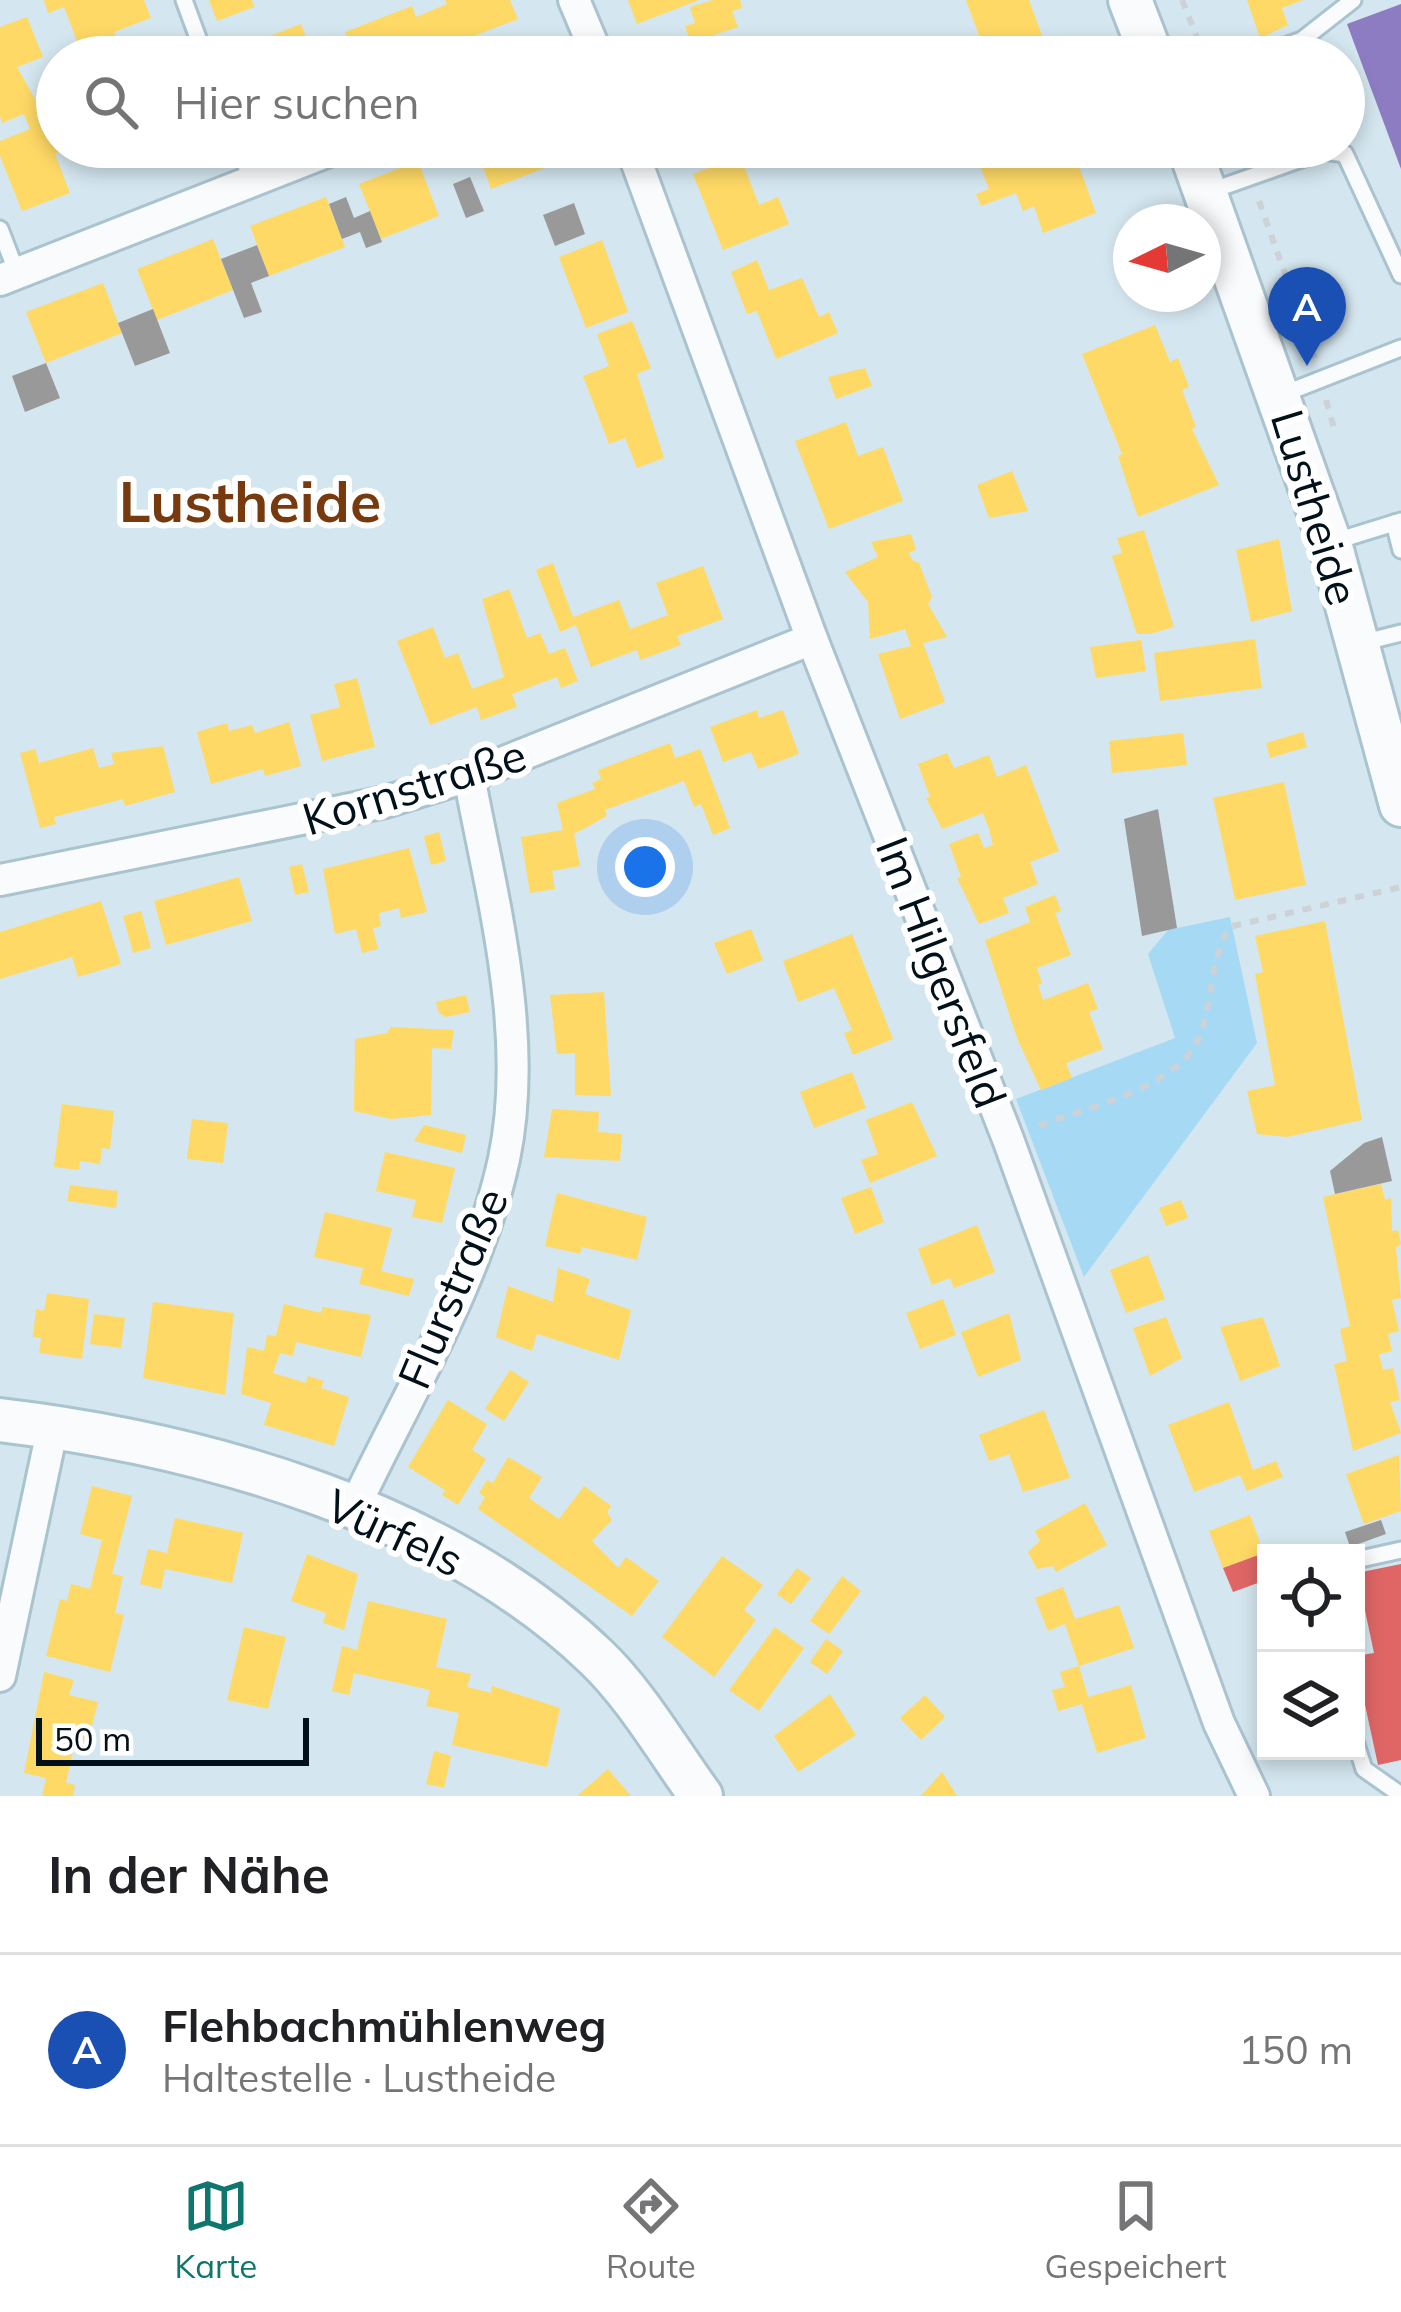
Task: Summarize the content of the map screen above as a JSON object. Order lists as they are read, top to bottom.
{
  "streets": {
    "street": [
      "Lustheide",
      "Kornstraße",
      "Im Hilgersfeld",
      "Flurstraße",
      "Vürfels"
    ]
  },
  "crossings": [
    ["Kornstraße", "Im Hilgersfeld"],
    ["Kornstraße", "Flurstraße"],
    ["Flurstraße", "Vürfels"]
  ],
  "districts": ["Lustheide"],
  "scale_bar": "50 m",
  "north": "left",
  "page": {
    "search": "Hier suchen",
    "pins": "A",
    "scale": "50 m",
    "heading": "In der Nähe",
    "list": [
      {
        "mark": "A",
        "name": "Flehbachmühlenweg",
        "note": "Haltestelle · Lustheide",
        "value": "150 m"
      }
    ],
    "nav": ["Karte", "Route", "Gespeichert"]
  }
}
